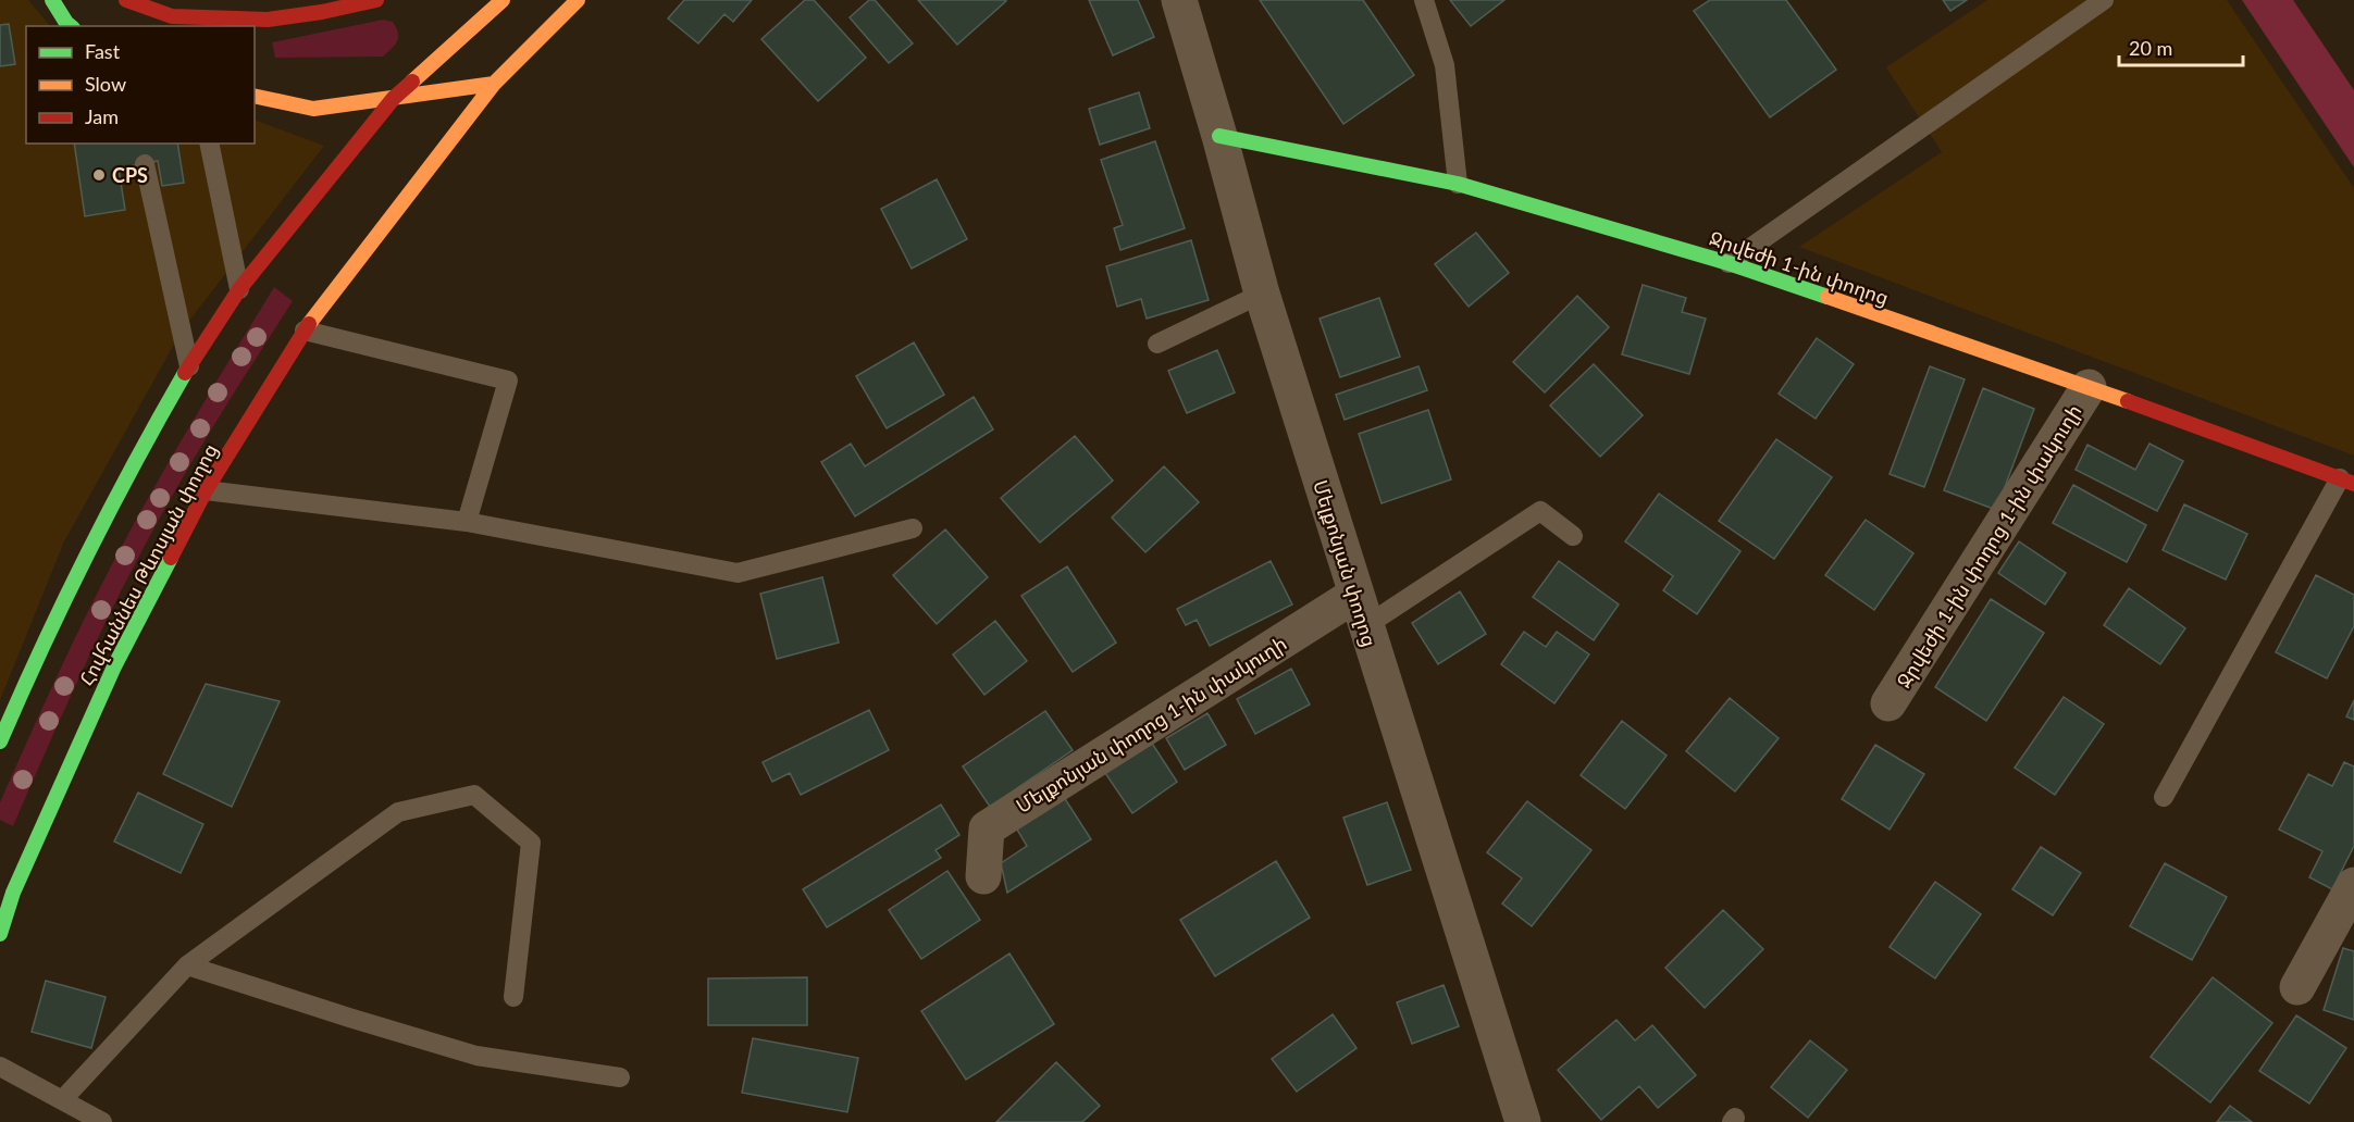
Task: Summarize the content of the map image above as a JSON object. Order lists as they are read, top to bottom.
{
  "streets": {
    "main road": ["Ջրվեժի 1-ին փողոց", "Հովհաննես Թևոսյան փողոց"],
    "street": ["Ջրվեժի 1-ին փողոց 1-ին փակուղի", "Մելքոնյան փողոց", "Մելքոնյան փողոց 1-ին փակուղի"]
  },
  "crossings": [
    ["Ջրվեժի 1-ին փողոց", "Ջրվեժի 1-ին փողոց 1-ին փակուղի"],
    ["Ջրվեժի 1-ին փողոց", "Մելքոնյան փողոց"],
    ["Մելքոնյան փողոց", "Մելքոնյան փողոց 1-ին փակուղի"]
  ],
  "places": ["CPS"],
  "legend": ["Fast", "Slow", "Jam"],
  "scale_bar": "20 m"
}
